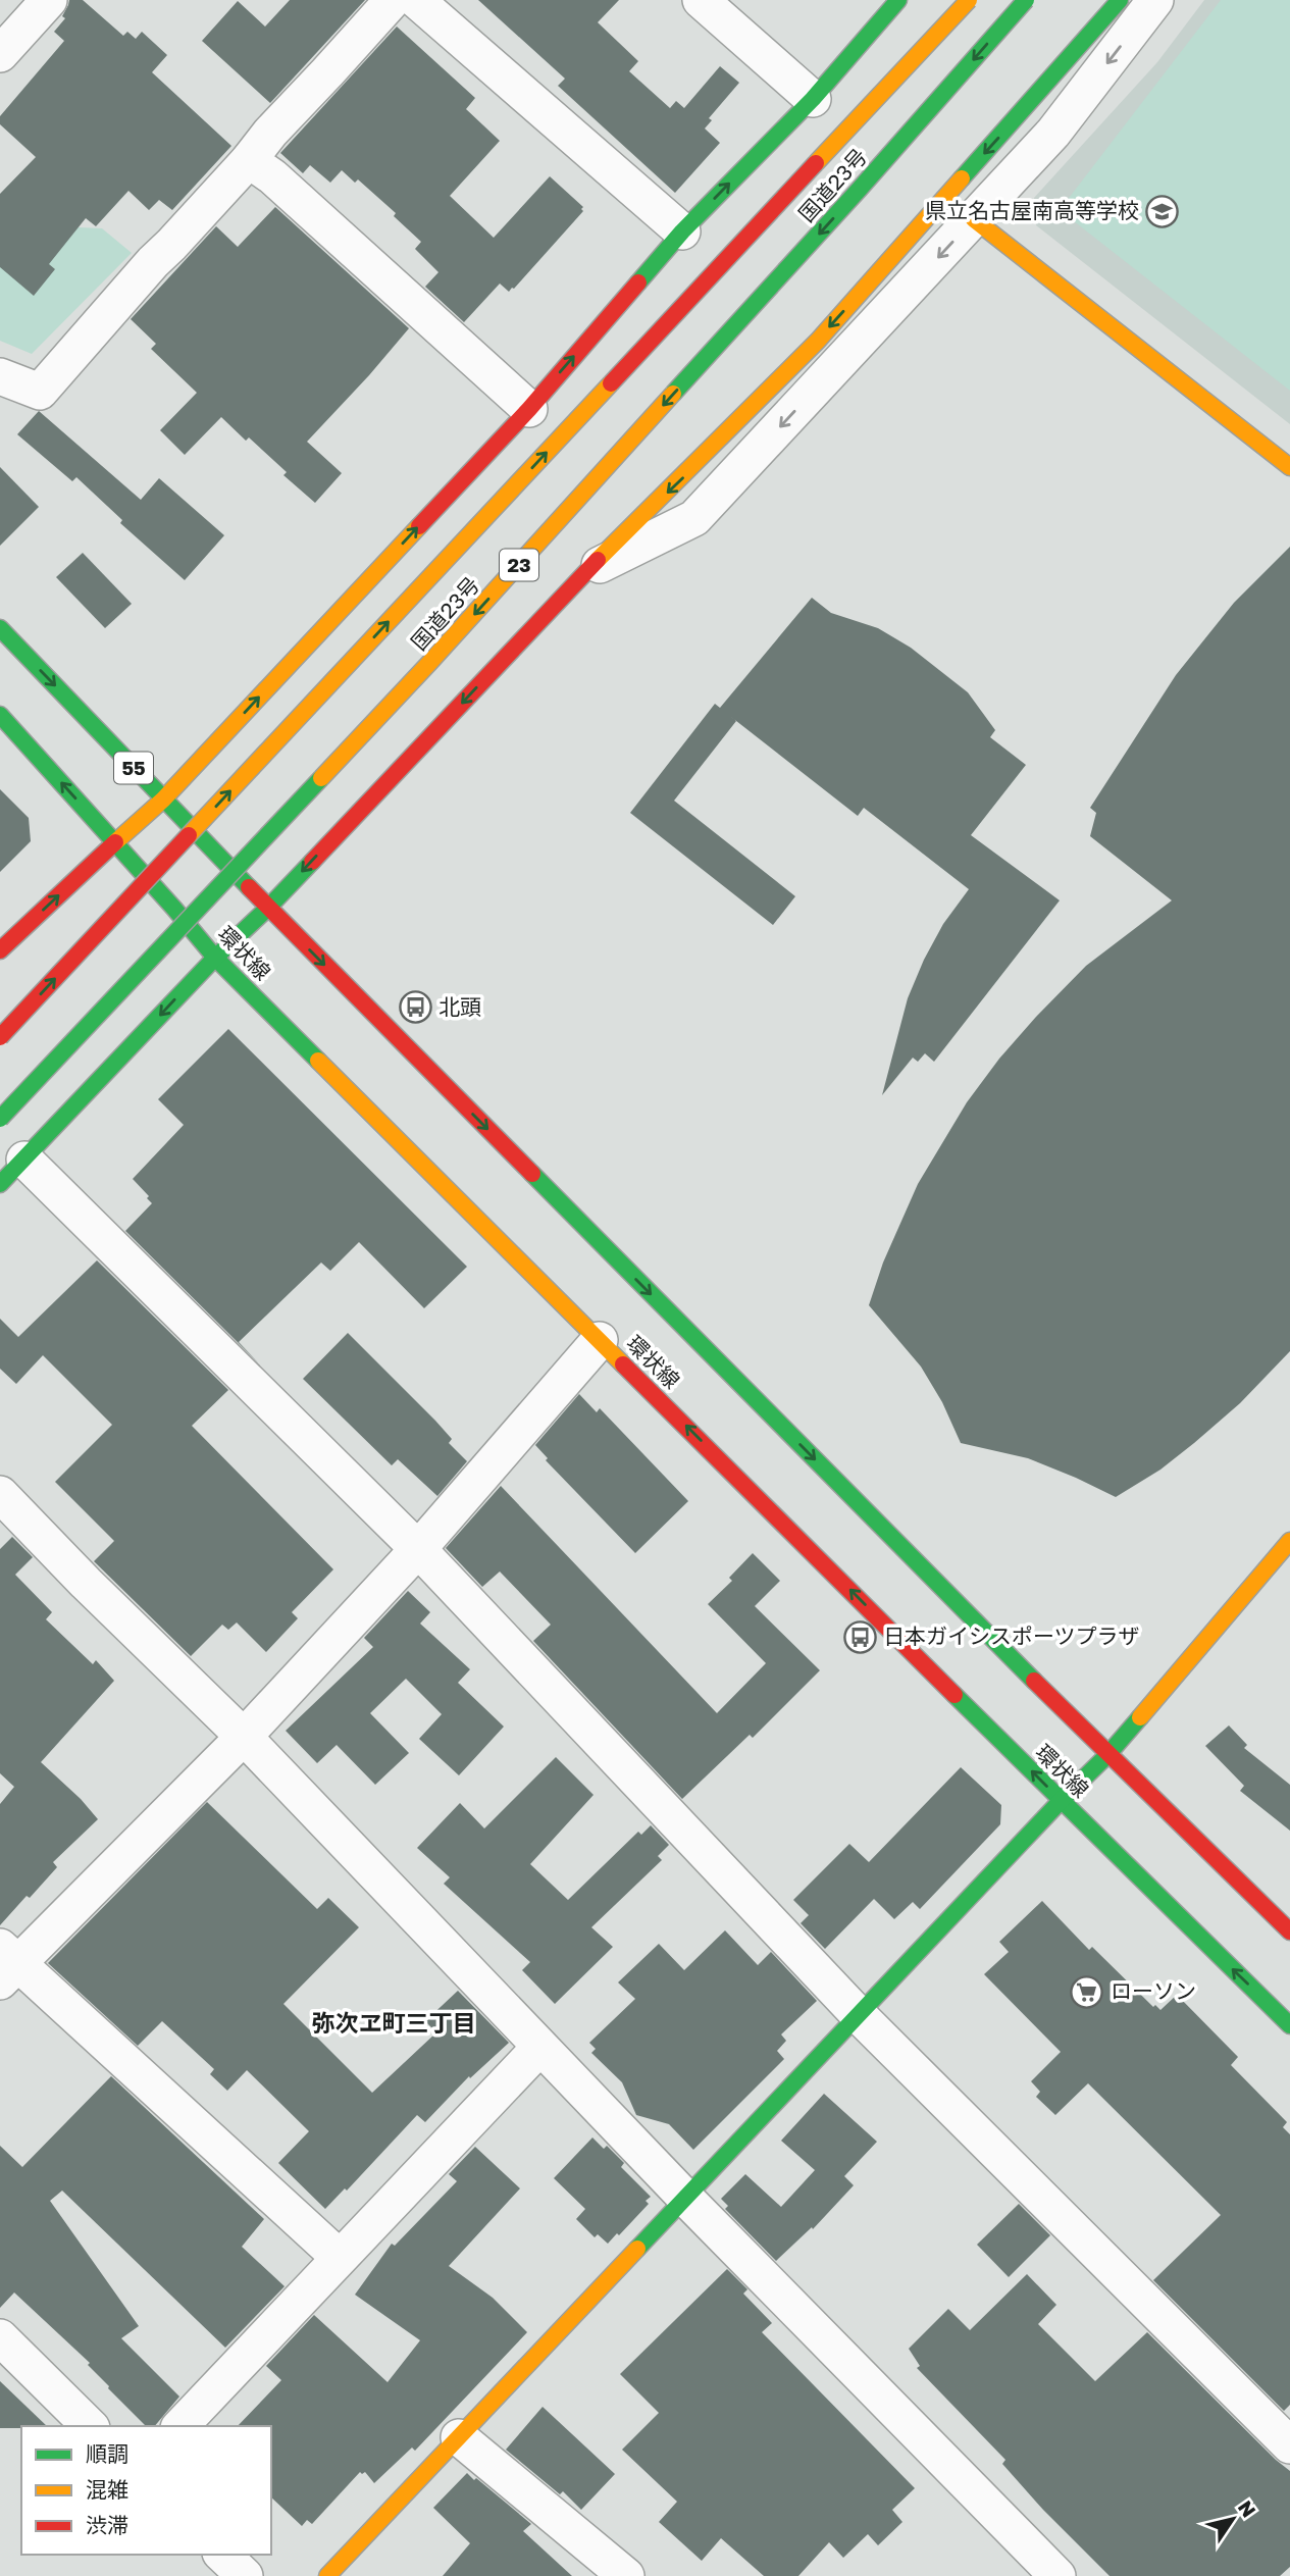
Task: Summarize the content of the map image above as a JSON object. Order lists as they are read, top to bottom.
{
  "streets": {
    "main road": [
      "国道23号",
      "23",
      "55",
      "環状線"
    ]
  },
  "districts": ["弥次ヱ町三丁目"],
  "places": {
    "school or university": ["県立名古屋南高等学校"],
    "bus stop": ["北頭", "日本ガイシスポーツプラザ"],
    "supermarket": ["ローソン"]
  },
  "legend": ["順調", "混雑", "渋滞"],
  "north": "top right"
}
